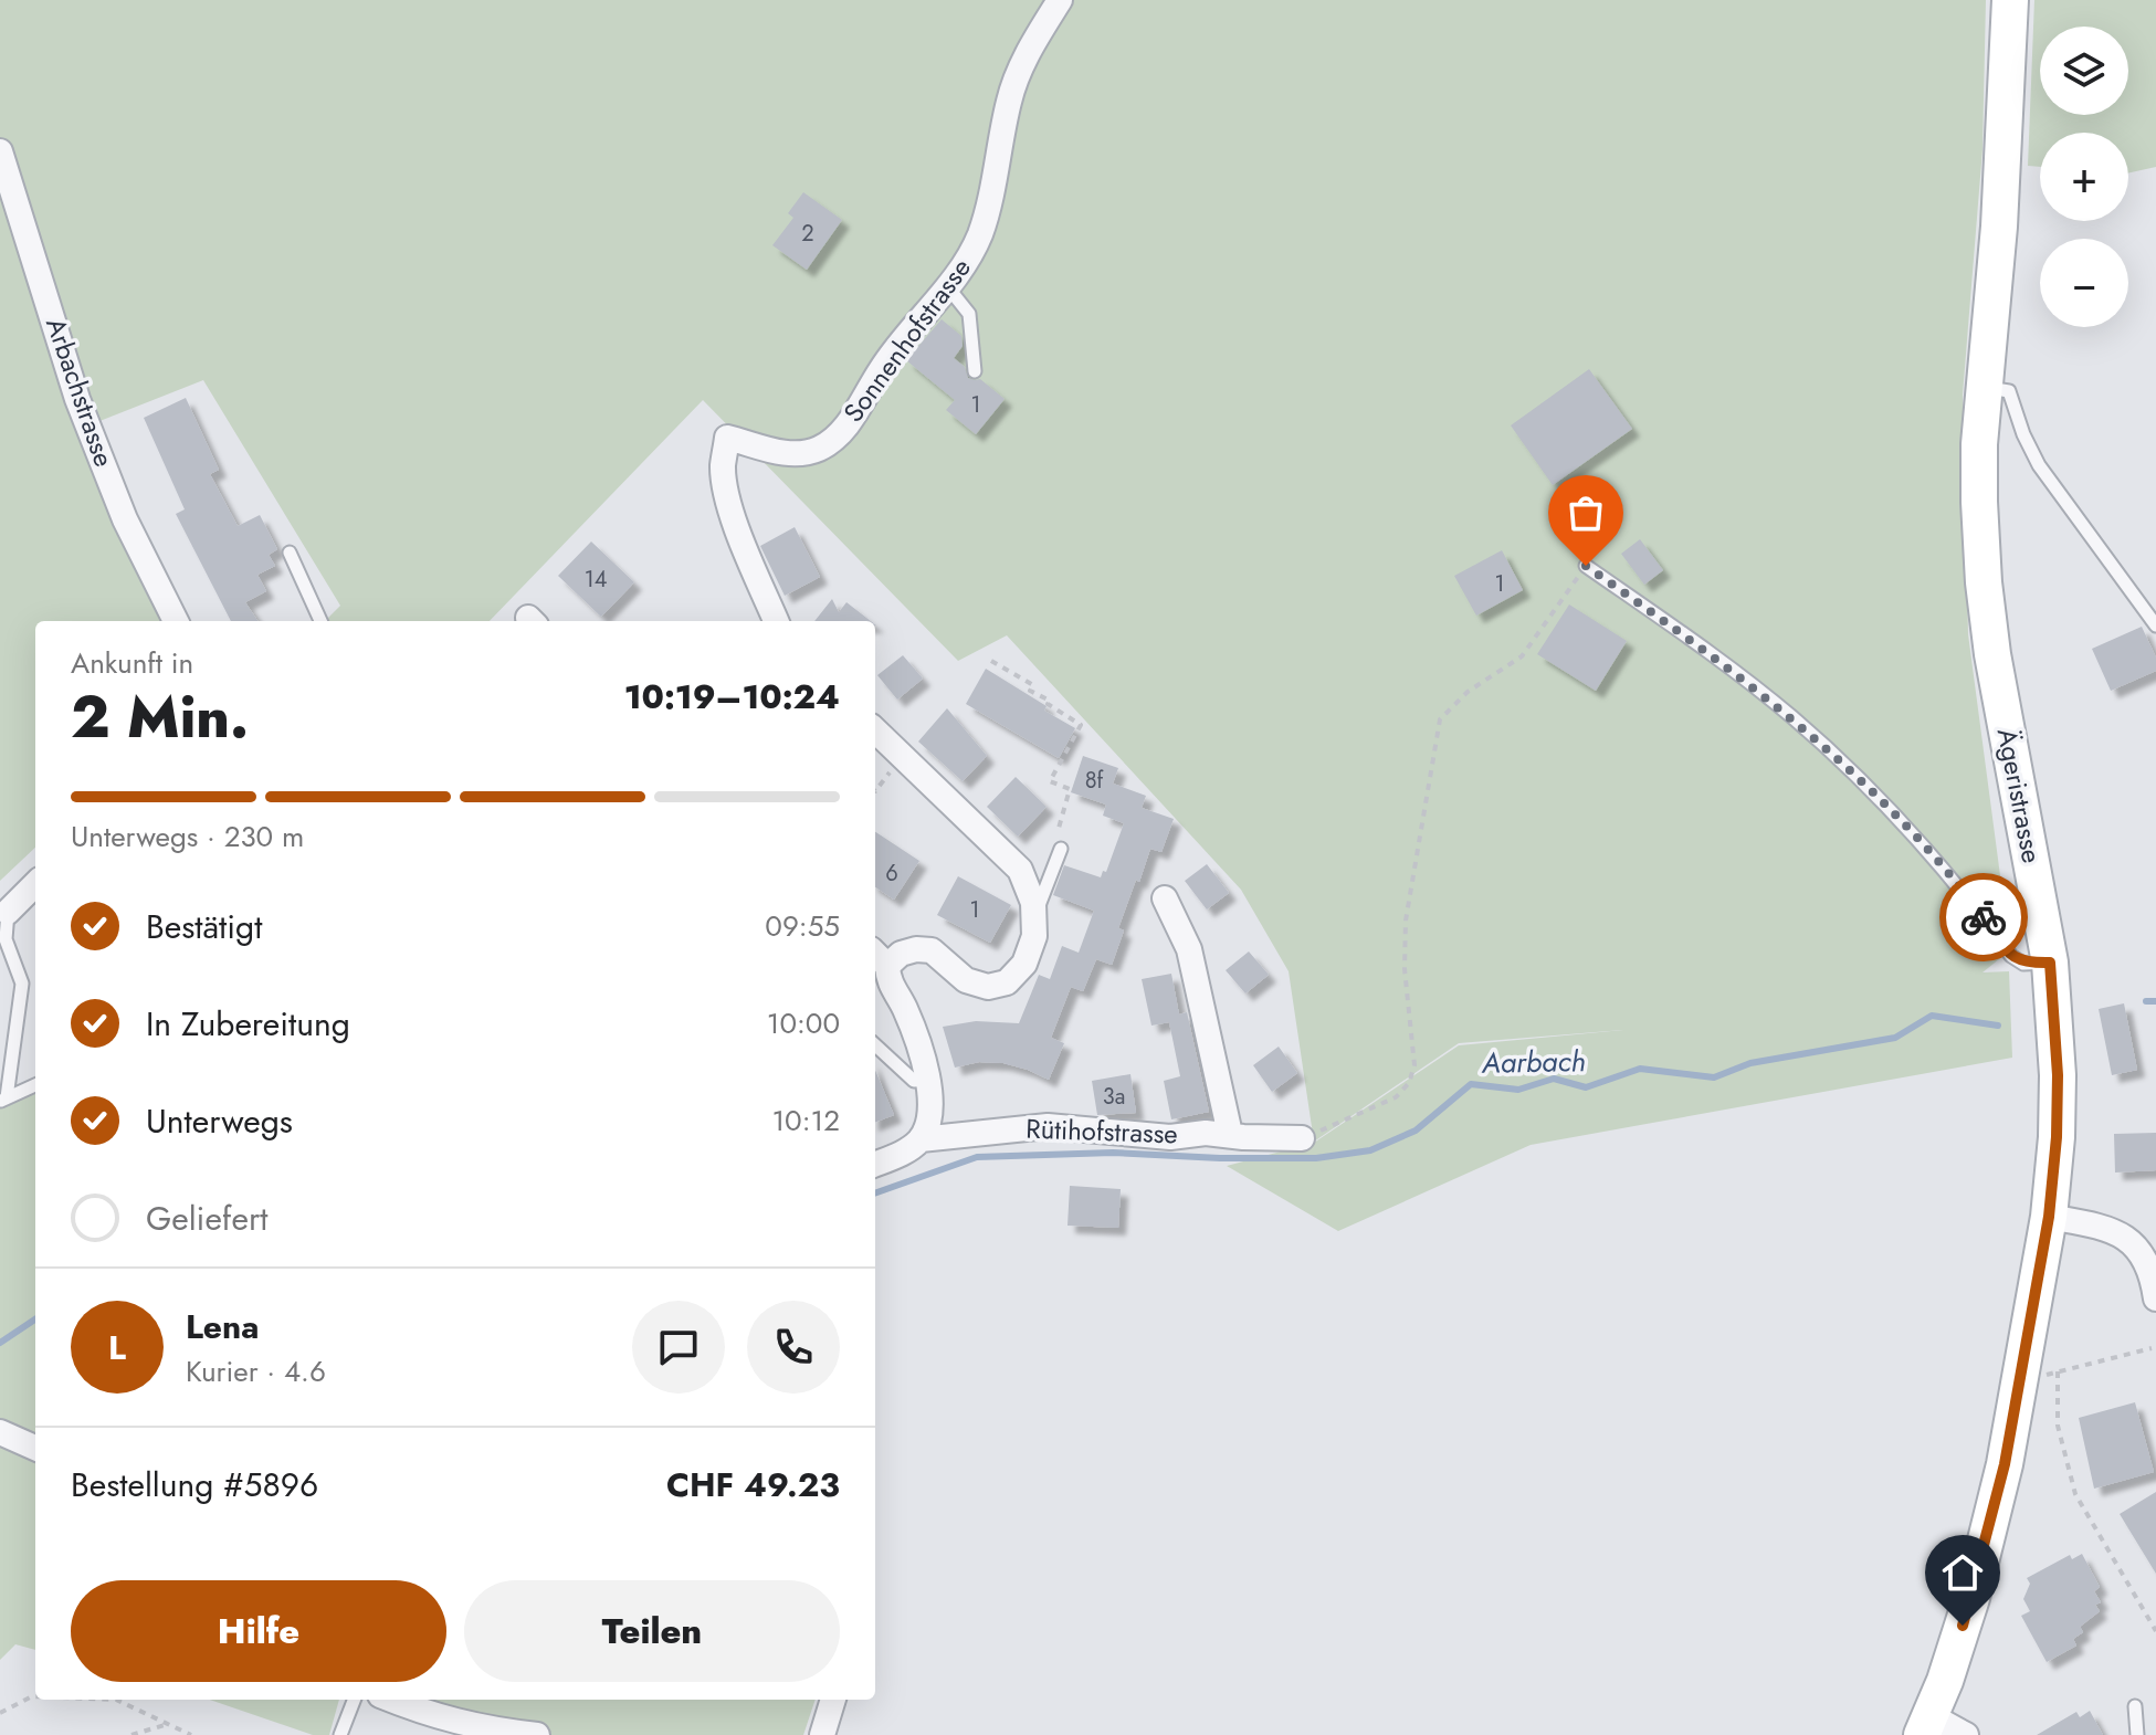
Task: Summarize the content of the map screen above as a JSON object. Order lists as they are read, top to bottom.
{
  "streets": {
    "main road": ["Ägeristrasse"],
    "street": ["Sonnenhofstrasse", "Arbachstrasse", "Rütihofstrasse"]
  },
  "water": ["Aarbach"],
  "house_numbers": [
    "2",
    "1",
    "14",
    "1",
    "8f",
    "6",
    "1",
    "3a"
  ],
  "page": {
    "map_buttons": ["+", "−"],
    "heading": ["2 Min.", "Ankunft in", "10:19–10:24"],
    "panel": [
      "Lena",
      "Kurier · 4.6",
      "Bestellung #5896",
      "CHF 49.23"
    ],
    "bar": "Unterwegs · 230 m",
    "list": [
      ["Bestätigt", "09:55"],
      ["In Zubereitung", "10:00"],
      ["Unterwegs", "10:12"],
      "Geliefert"
    ],
    "round": "L",
    "buttons": ["Hilfe", "Teilen"]
  }
}
